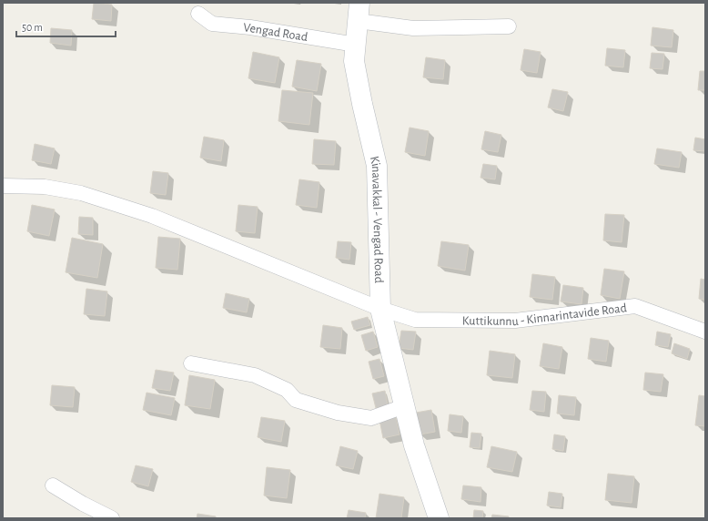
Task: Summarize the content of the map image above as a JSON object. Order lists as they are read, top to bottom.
{
  "streets": {
    "main road": ["Kinavakkal - Vengad Road"],
    "street": ["Vengad Road", "Kuttikunnu - Kinnarintavide Road"]
  },
  "crossings": [
    ["Vengad Road", "Kinavakkal - Vengad Road"],
    ["Kinavakkal - Vengad Road", "Kuttikunnu - Kinnarintavide Road"]
  ],
  "scale_bar": "50 m"
}
